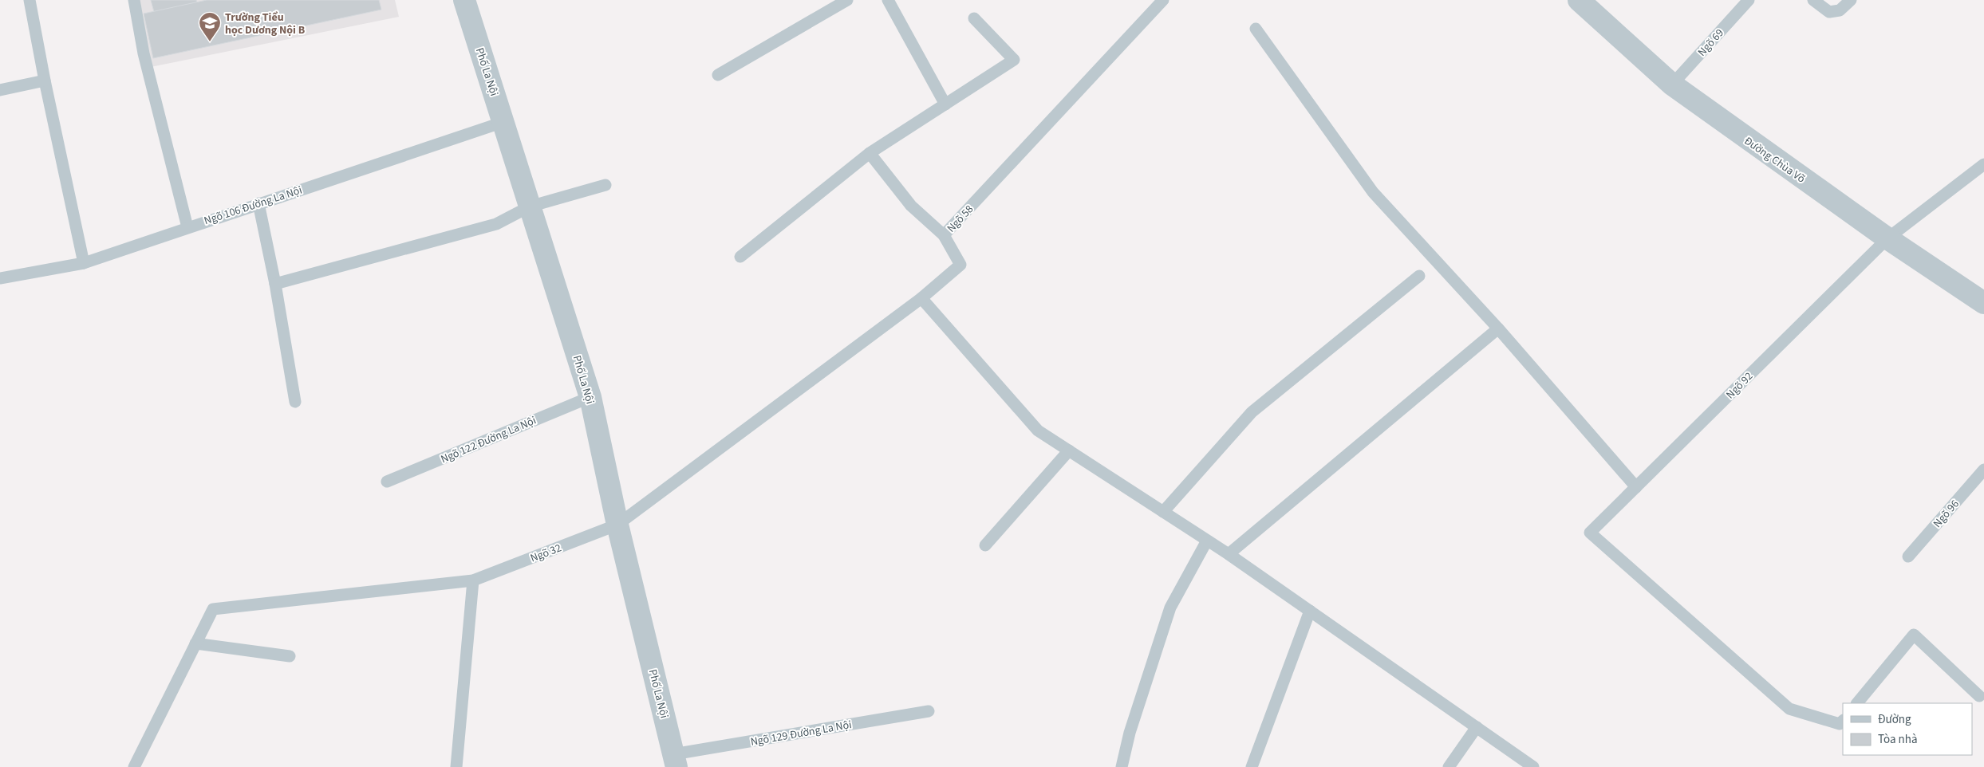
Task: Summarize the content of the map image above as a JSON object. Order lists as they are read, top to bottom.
{
  "streets": {
    "street": ["Phố La Nội", "Đường Chùa Võ"],
    "lane": [
      "Ngõ 69",
      "Ngõ 106 Đường La Nội",
      "Ngõ 58",
      "Ngõ 92",
      "Ngõ 122 Đường La Nội",
      "Ngõ 96",
      "Ngõ 32",
      "Ngõ 129 Đường La Nội"
    ]
  },
  "crossings": [
    ["Ngõ 69", "Đường Chùa Võ"],
    ["Phố La Nội", "Ngõ 106 Đường La Nội"],
    ["Phố La Nội", "Ngõ 122 Đường La Nội"],
    ["Phố La Nội", "Ngõ 32"],
    ["Phố La Nội", "Ngõ 129 Đường La Nội"],
    ["Đường Chùa Võ", "Ngõ 92"],
    ["Ngõ 58", "Ngõ 32"]
  ],
  "places": {
    "school or university": ["Trường Tiểu học Dương Nội B"]
  },
  "legend": ["Đường", "Tòa nhà"]
}
